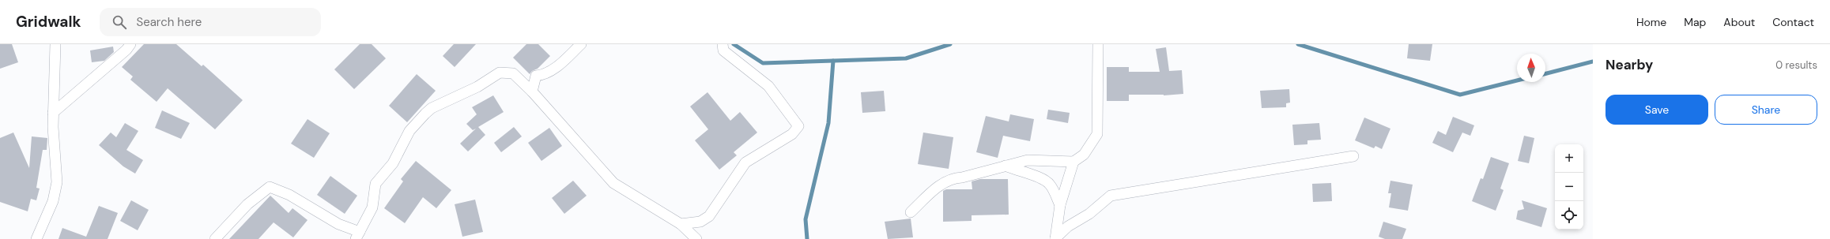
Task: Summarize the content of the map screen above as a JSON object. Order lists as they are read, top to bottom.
{
  "north": "top",
  "page": {
    "header": "Gridwalk",
    "search": "Search here",
    "nav": [
      "Home",
      "Map",
      "About",
      "Contact"
    ],
    "heading": ["Nearby", "0 results"],
    "buttons": ["Save", "Share"],
    "map_buttons": ["+", "−"]
  }
}
